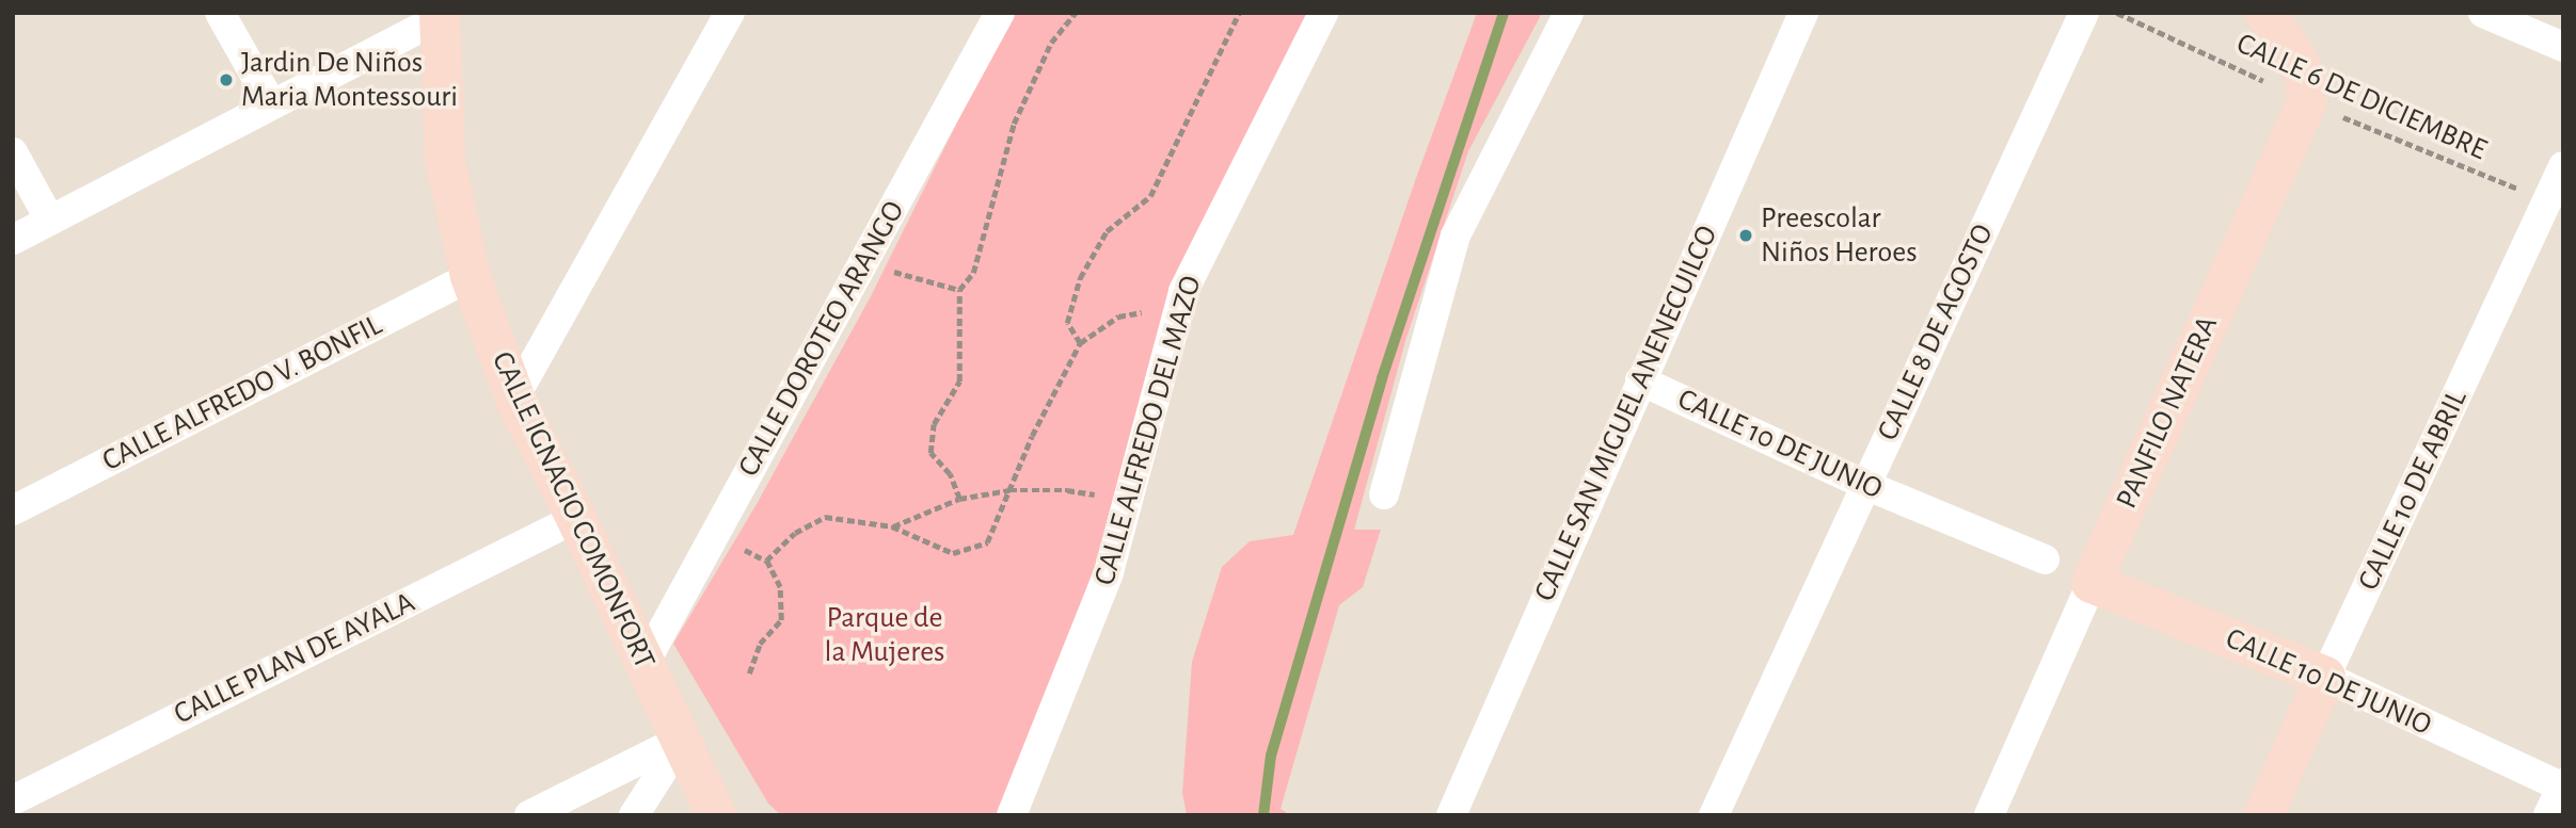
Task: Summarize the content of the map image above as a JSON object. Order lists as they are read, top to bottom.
{
  "streets": {
    "street": [
      "CALLE 8 DE AGOSTO",
      "CALLE DOROTEO ARANGO",
      "CALLE ALFREDO V. BONFIL",
      "PANFILO NATERA",
      "CALLE SAN MIGUEL ANENECUILCO",
      "CALLE ALFREDO DEL MAZO",
      "CALLE 10 DE JUNIO",
      "CALLE 10 DE ABRIL",
      "CALLE IGNACIO COMONFORT",
      "CALLE PLAN DE AYALA"
    ],
    "path": ["CALLE 6 DE DICIEMBRE"]
  },
  "crossings": [
    ["CALLE 6 DE DICIEMBRE", "PANFILO NATERA"],
    ["CALLE 6 DE DICIEMBRE", "CALLE 10 DE ABRIL"],
    ["CALLE 8 DE AGOSTO", "CALLE 10 DE JUNIO"],
    ["CALLE DOROTEO ARANGO", "CALLE IGNACIO COMONFORT"],
    ["CALLE ALFREDO V. BONFIL", "CALLE IGNACIO COMONFORT"],
    ["PANFILO NATERA", "CALLE 10 DE JUNIO"],
    ["CALLE SAN MIGUEL ANENECUILCO", "CALLE 10 DE JUNIO"],
    ["CALLE 10 DE JUNIO", "CALLE 10 DE ABRIL"],
    ["CALLE IGNACIO COMONFORT", "CALLE PLAN DE AYALA"]
  ],
  "parks": ["Parque de la Mujeres"],
  "places": ["Jardin De Niños Maria Montessouri", "Preescolar Niños Heroes"]
}
